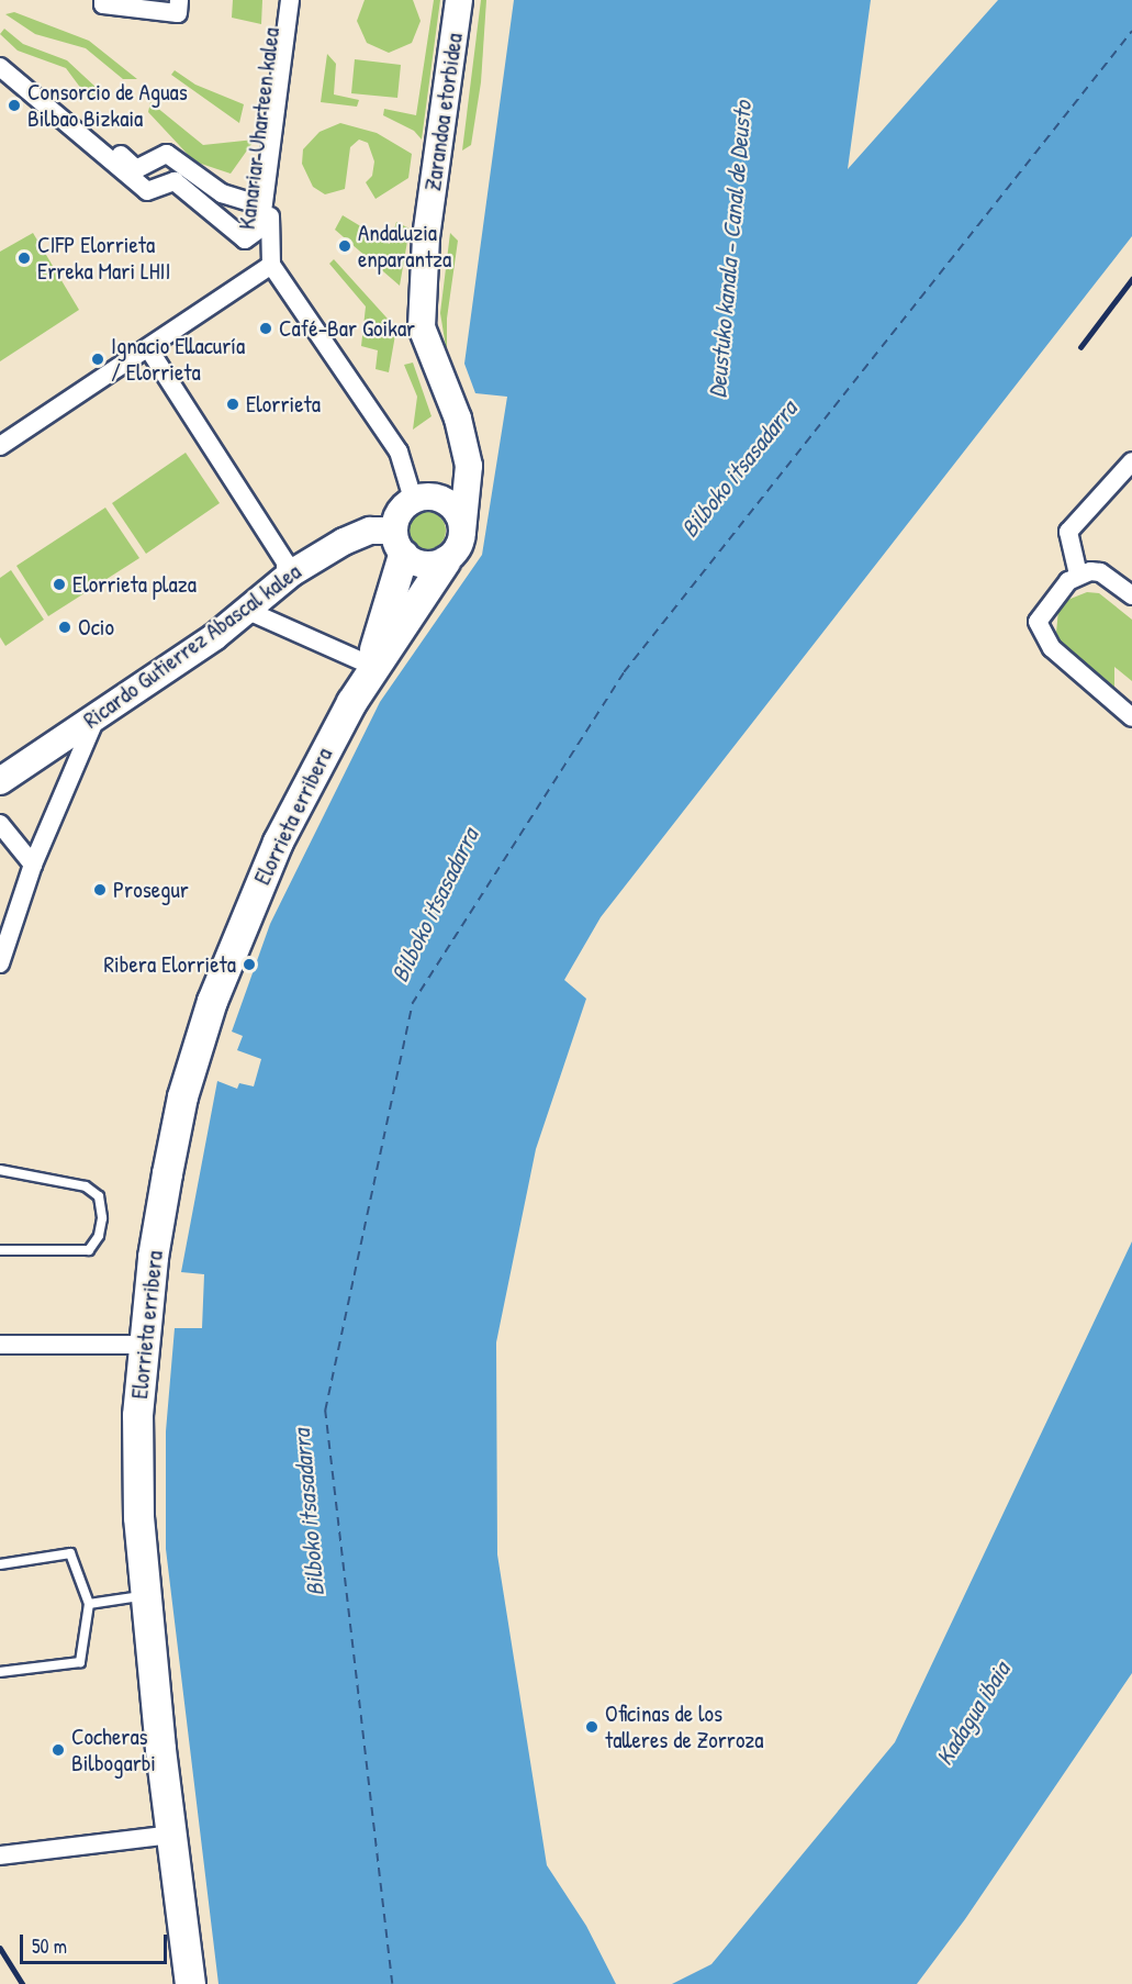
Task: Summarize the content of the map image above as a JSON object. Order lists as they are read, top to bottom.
{
  "streets": {
    "main road": ["Zarandoa etorbidea", "Ricardo Gutierrez Abascal kalea", "Elorrieta erribera"],
    "street": ["Kanariar Uharteen kalea"]
  },
  "crossings": [
    ["Zarandoa etorbidea", "Ricardo Gutierrez Abascal kalea"]
  ],
  "water": ["Deustuko kanala - Canal de Deusto", "Bilboko itsasadarra", "Kadagua ibaia"],
  "places": [
    "Consorcio de Aguas Bilbao Bizkaia",
    "Andaluzia enparantza",
    "CIFP Elorrieta Erreka Mari LHII",
    "Café-Bar Goikar",
    "Ignacio Ellacuría / Elorrieta",
    "Elorrieta",
    "Elorrieta plaza",
    "Ocio",
    "Prosegur",
    "Ribera Elorrieta",
    "Oficinas de los talleres de Zorroza",
    "Cocheras Bilbogarbi"
  ],
  "scale_bar": "50 m"
}
